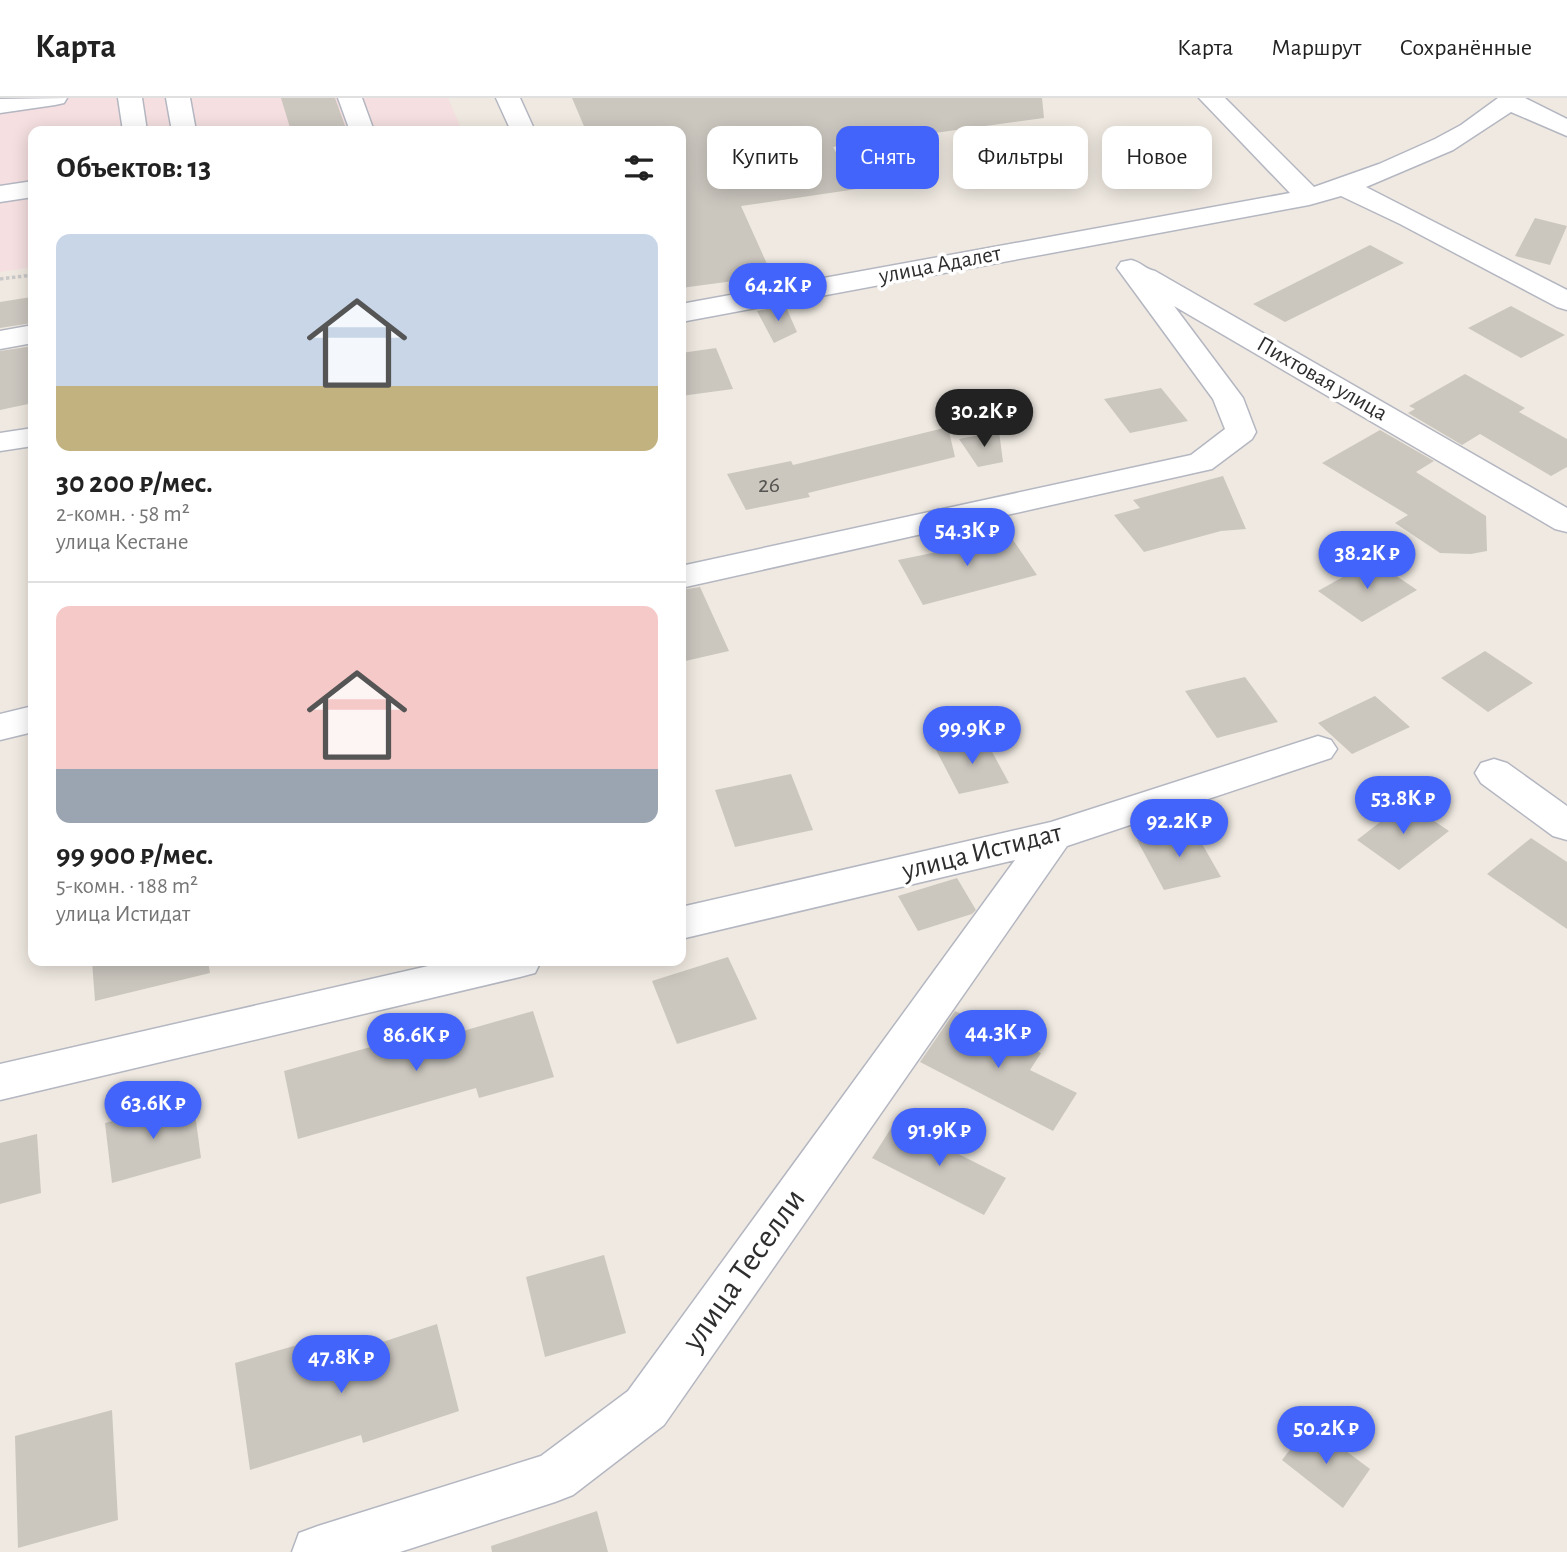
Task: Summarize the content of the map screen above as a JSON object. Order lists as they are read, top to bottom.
{
  "streets": {
    "street": [
      "улица Адалет",
      "Пихтовая улица",
      "улица Истидат",
      "улица Теселли"
    ]
  },
  "crossings": [
    ["улица Адалет", "Пихтовая улица"],
    ["улица Истидат", "улица Теселли"]
  ],
  "house_numbers": ["26"],
  "page": {
    "header": "Карта",
    "nav": ["Карта", "Маршрут", "Сохранённые"],
    "chip": [
      "Купить",
      "Снять",
      "Фильтры",
      "Новое"
    ],
    "heading": "Объектов: 13",
    "list": [
      {
        "name": "30 200 ₽/мес.",
        "note": "2-комн. · 58 m² · улица Кестане"
      },
      {
        "name": "99 900 ₽/мес.",
        "note": "5-комн. · 188 m² · улица Истидат"
      }
    ],
    "price": [
      "64.2K ₽",
      "30.2K ₽",
      "54.3K ₽",
      "38.2K ₽",
      "99.9K ₽",
      "53.8K ₽",
      "92.2K ₽",
      "44.3K ₽",
      "86.6K ₽",
      "63.6K ₽",
      "91.9K ₽",
      "47.8K ₽",
      "50.2K ₽"
    ]
  }
}
